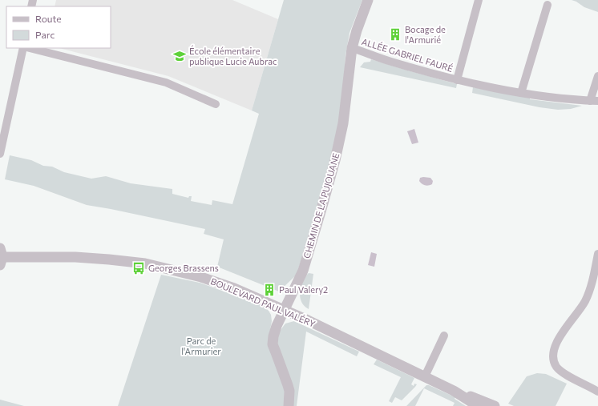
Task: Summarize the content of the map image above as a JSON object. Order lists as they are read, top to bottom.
{
  "streets": {
    "street": ["ALLÉE GABRIEL FAURÉ", "CHEMIN DE LA PUJOUANE", "BOULEVARD PAUL VALÉRY"]
  },
  "crossings": [
    ["ALLÉE GABRIEL FAURÉ", "CHEMIN DE LA PUJOUANE"],
    ["CHEMIN DE LA PUJOUANE", "BOULEVARD PAUL VALÉRY"]
  ],
  "parks": ["Parc de l'Armurier"],
  "places": {
    "building": ["Bocage de l'Armurié", "Paul Valery2"],
    "school or university": ["École élémentaire publique Lucie Aubrac"],
    "bus stop": ["Georges Brassens"]
  },
  "legend": ["Route", "Parc"]
}
